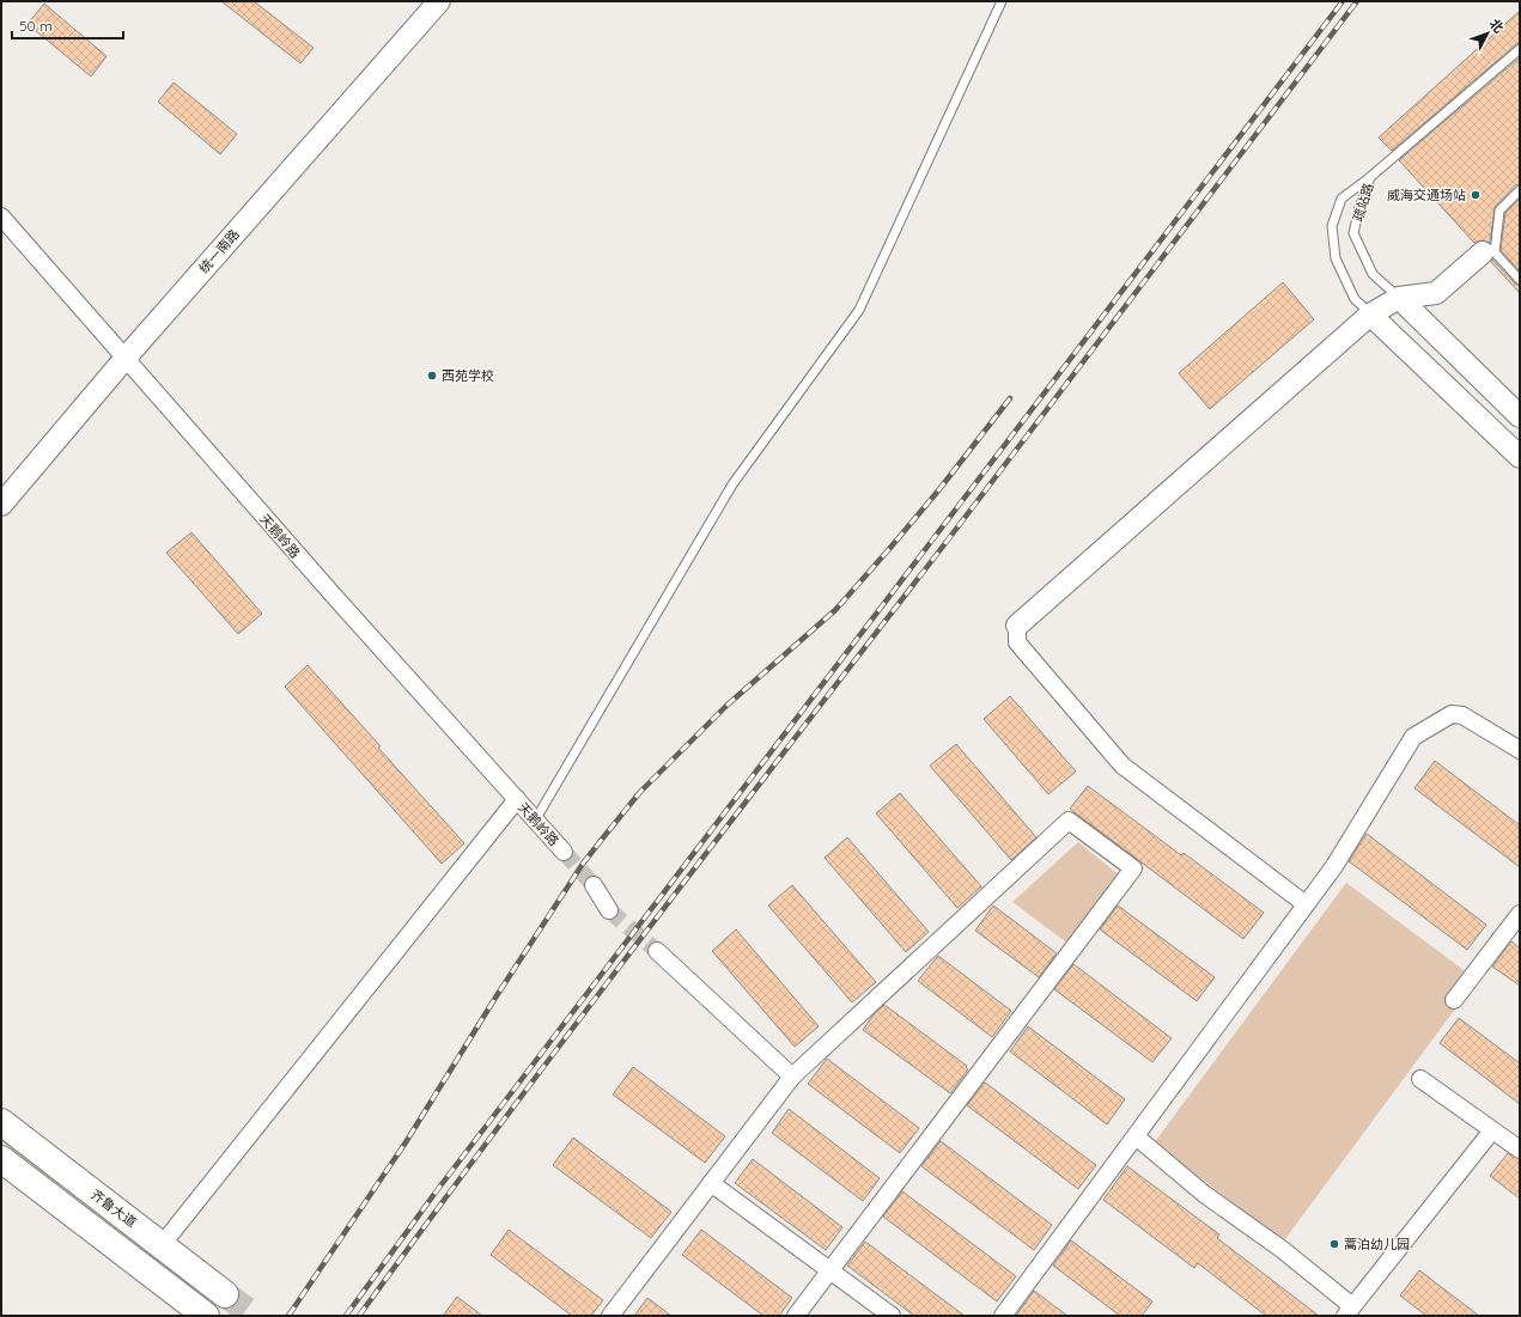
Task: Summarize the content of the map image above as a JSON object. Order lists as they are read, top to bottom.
{
  "streets": {
    "main road": ["齐鲁大道"],
    "street": ["疏站路", "统一南路", "天鹅岭路"]
  },
  "crossings": [
    ["统一南路", "天鹅岭路"]
  ],
  "places": ["威海交通场站", "西苑学校", "蒿泊幼儿园"],
  "scale_bar": "50 m",
  "north": "top right"
}
